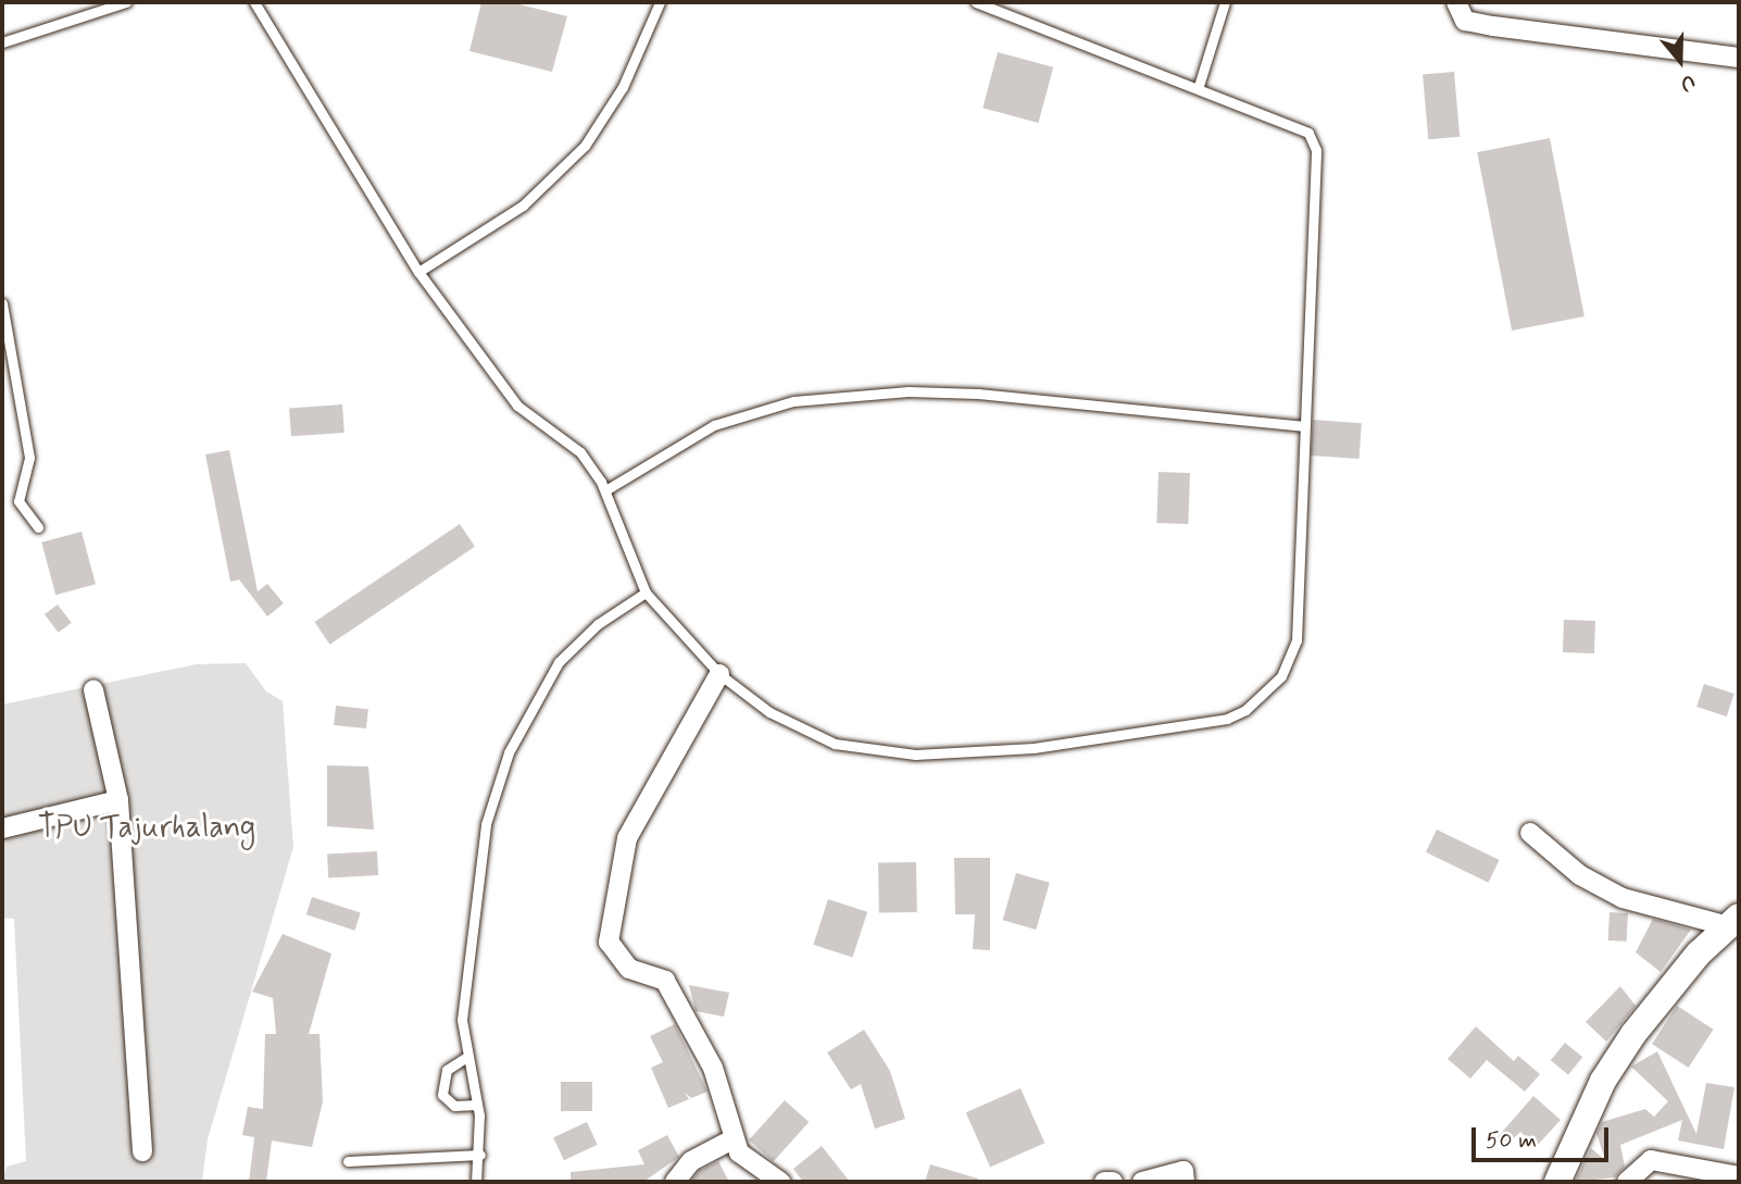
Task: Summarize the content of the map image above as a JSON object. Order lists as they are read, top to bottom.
{
  "parks": ["TPU Tajurhalang"],
  "scale_bar": "50 m",
  "north": "bottom"
}
